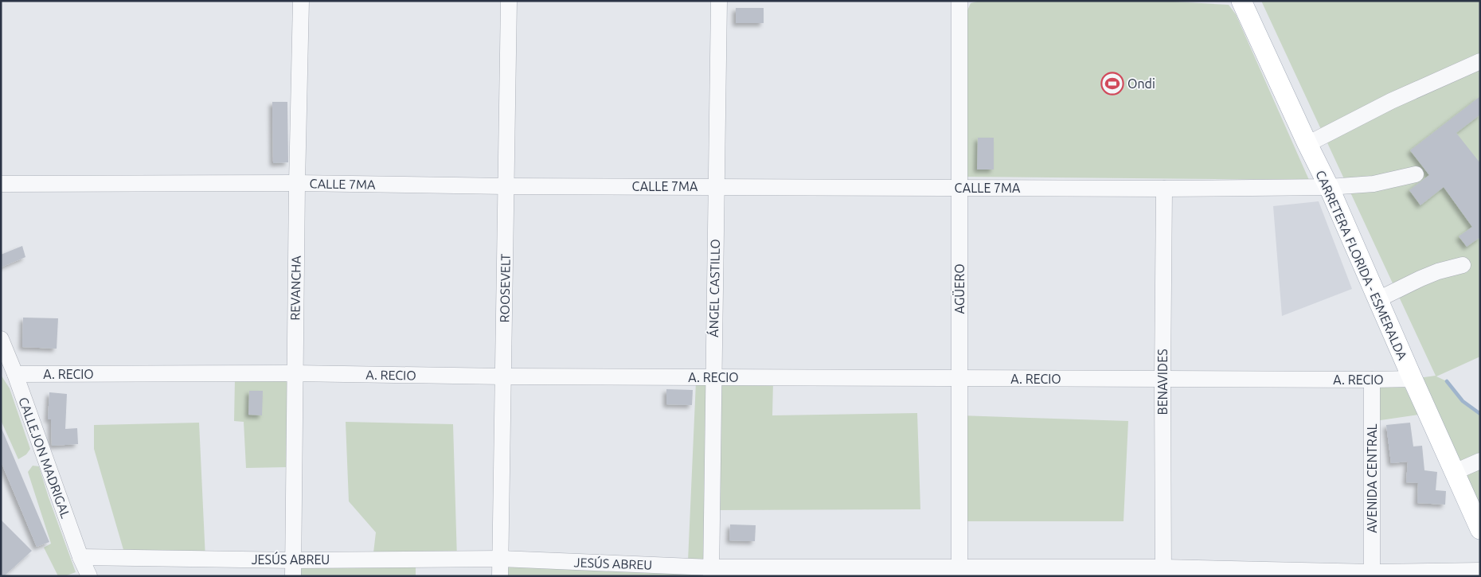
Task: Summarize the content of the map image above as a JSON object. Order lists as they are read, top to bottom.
{
  "streets": {
    "main road": ["CARRETERA FLORIDA - ESMERALDA"],
    "street": [
      "CALLE 7MA",
      "REVANCHA",
      "ROOSEVELT",
      "ÁNGEL CASTILLO",
      "AGÜERO",
      "A. RECIO",
      "BENAVIDES",
      "CALLEJON MADRIGAL",
      "AVENIDA CENTRAL",
      "JESÚS ABREU"
    ]
  },
  "crossings": [
    ["CALLE 7MA", "CARRETERA FLORIDA - ESMERALDA"],
    ["CALLE 7MA", "REVANCHA"],
    ["CALLE 7MA", "ROOSEVELT"],
    ["CALLE 7MA", "ÁNGEL CASTILLO"],
    ["CALLE 7MA", "AGÜERO"],
    ["CALLE 7MA", "BENAVIDES"],
    ["CARRETERA FLORIDA - ESMERALDA", "A. RECIO"],
    ["REVANCHA", "A. RECIO"],
    ["REVANCHA", "JESÚS ABREU"],
    ["ROOSEVELT", "A. RECIO"],
    ["ROOSEVELT", "JESÚS ABREU"],
    ["ÁNGEL CASTILLO", "A. RECIO"],
    ["ÁNGEL CASTILLO", "JESÚS ABREU"],
    ["AGÜERO", "A. RECIO"],
    ["AGÜERO", "JESÚS ABREU"],
    ["A. RECIO", "BENAVIDES"],
    ["A. RECIO", "CALLEJON MADRIGAL"],
    ["A. RECIO", "AVENIDA CENTRAL"],
    ["BENAVIDES", "JESÚS ABREU"],
    ["CALLEJON MADRIGAL", "JESÚS ABREU"],
    ["AVENIDA CENTRAL", "JESÚS ABREU"]
  ],
  "places": {
    "sports": ["Ondi"]
  }
}
